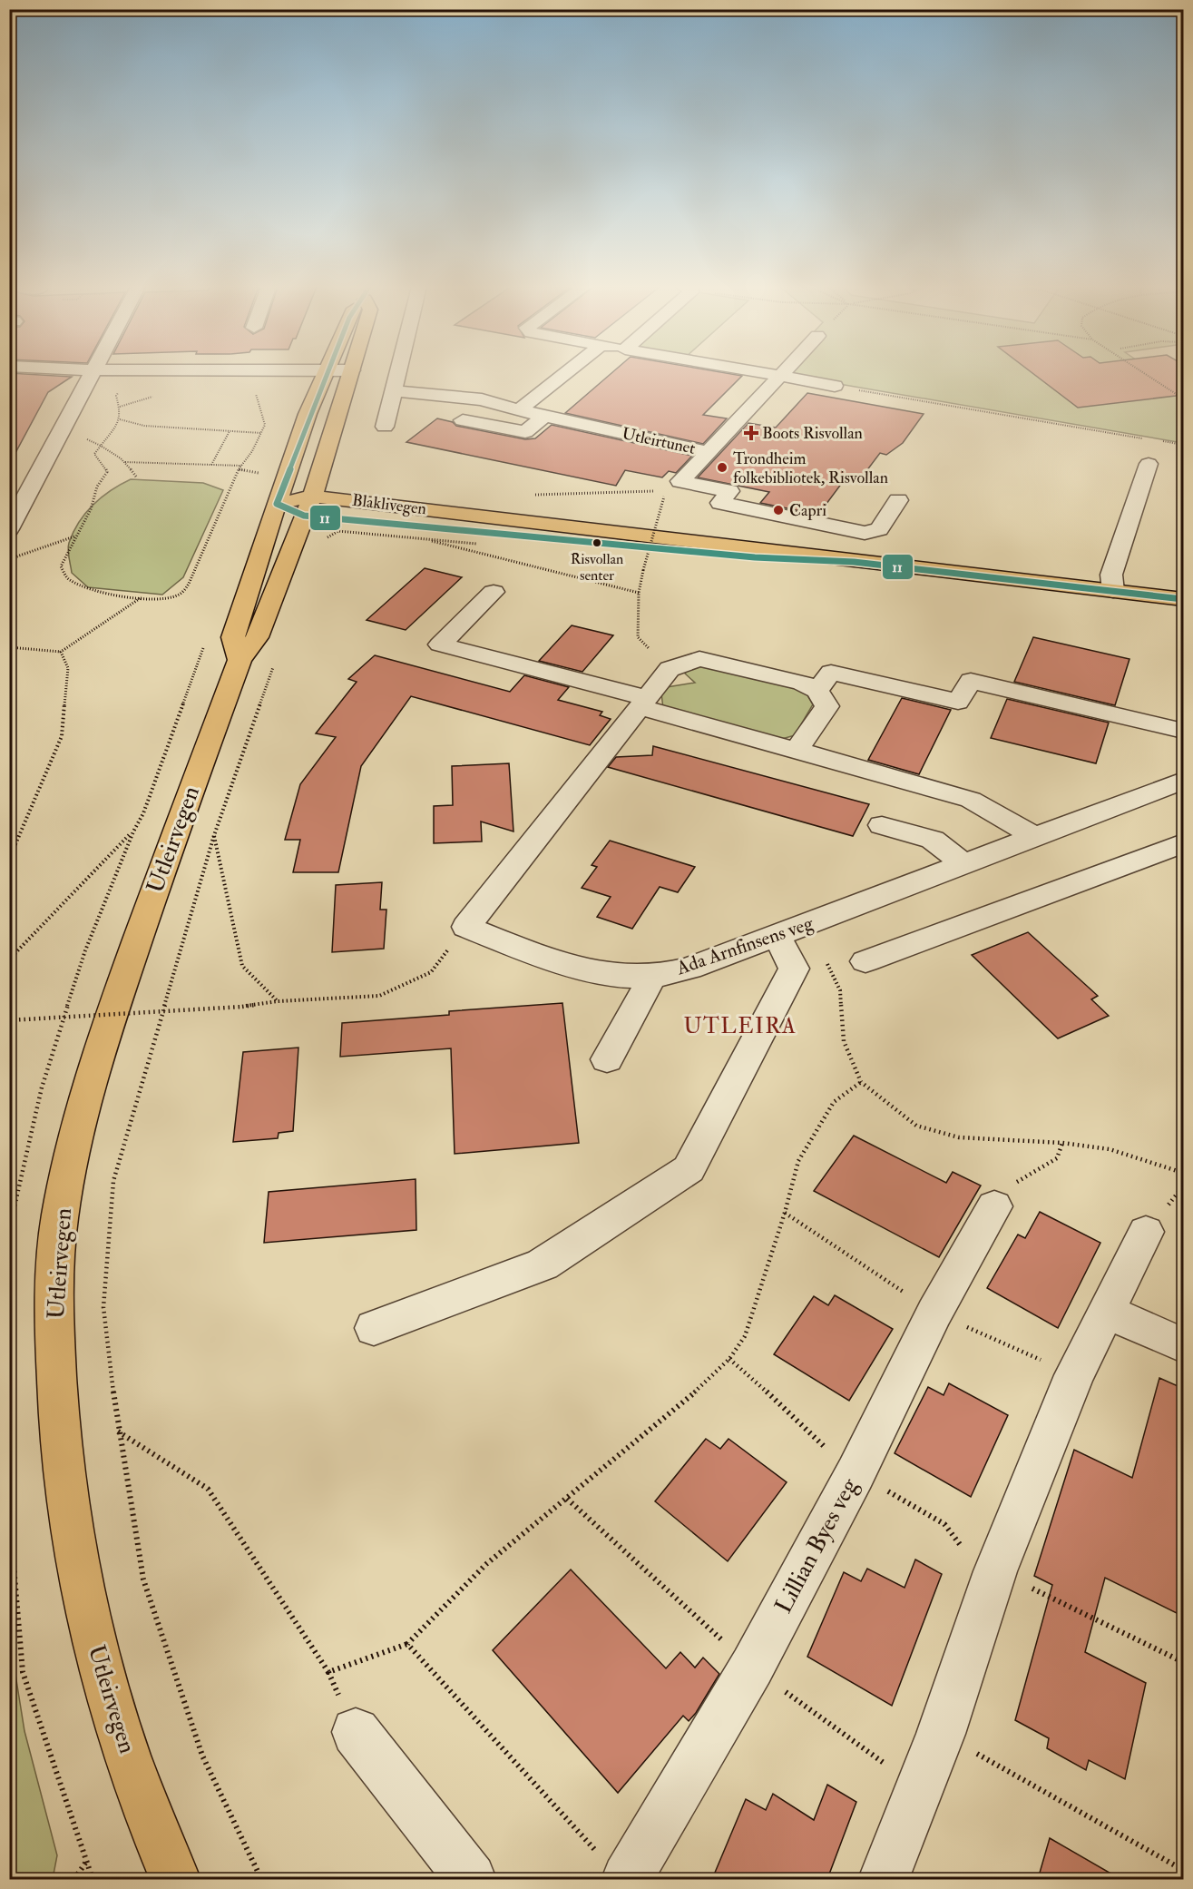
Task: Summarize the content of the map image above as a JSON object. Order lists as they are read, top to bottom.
{
  "streets": {
    "main road": ["Blaklivegen", "Utleirvegen"],
    "street": ["Utleirtunet", "Ada Arnfinsens veg", "Lillian Byes veg"]
  },
  "crossings": [
    ["Blaklivegen", "Utleirvegen"]
  ],
  "districts": ["UTLEIRA"],
  "places": {
    "health": ["Boots Risvollan"],
    "other": ["Trondheim folkebibliotek, Risvollan", "Capri", "Risvollan senter"]
  },
  "lines": ["transit line 11"]
}
